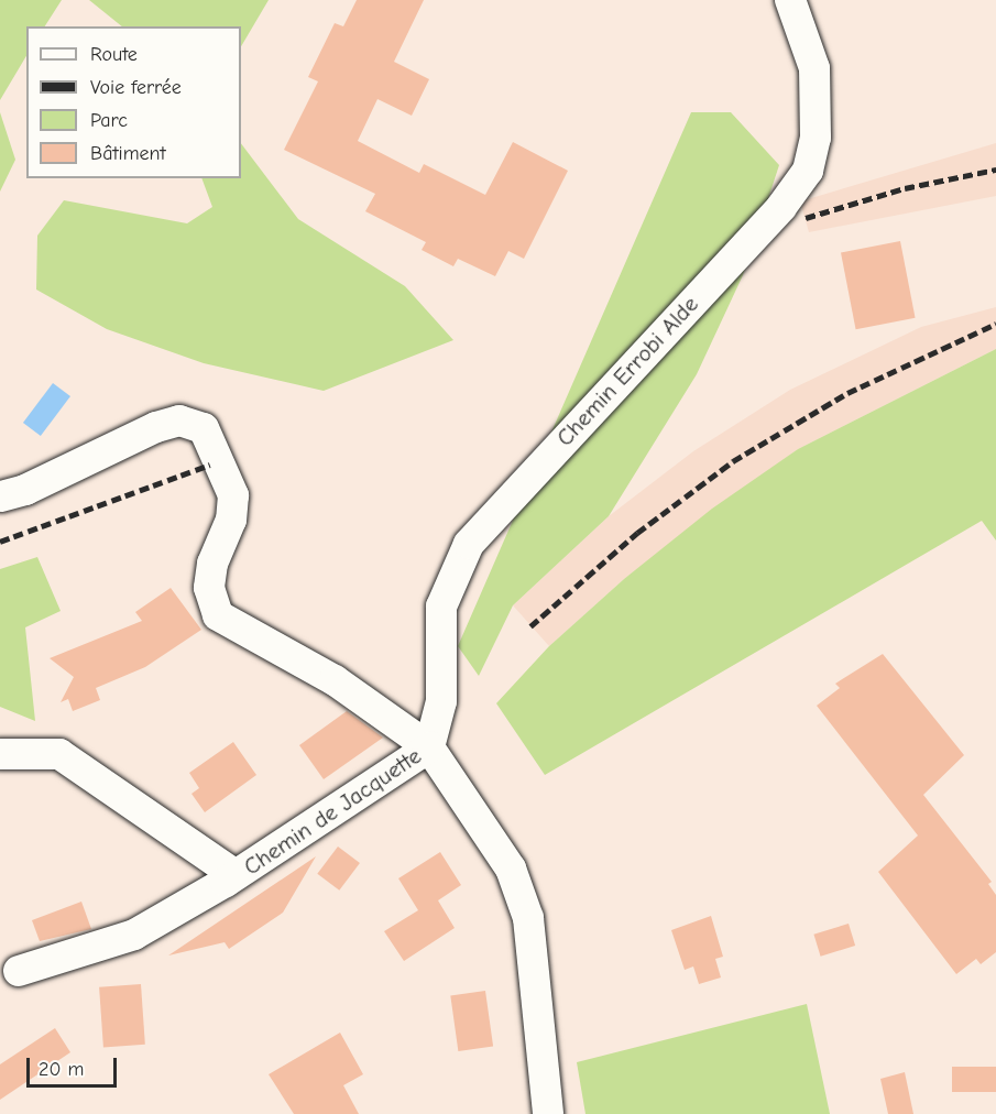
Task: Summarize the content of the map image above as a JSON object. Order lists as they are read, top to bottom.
{
  "streets": {
    "street": ["Chemin Errobi Alde", "Chemin de Jacquette"]
  },
  "crossings": [
    ["Chemin Errobi Alde", "Chemin de Jacquette"]
  ],
  "legend": [
    "Route",
    "Voie ferrée",
    "Parc",
    "Bâtiment"
  ],
  "scale_bar": "20 m"
}
